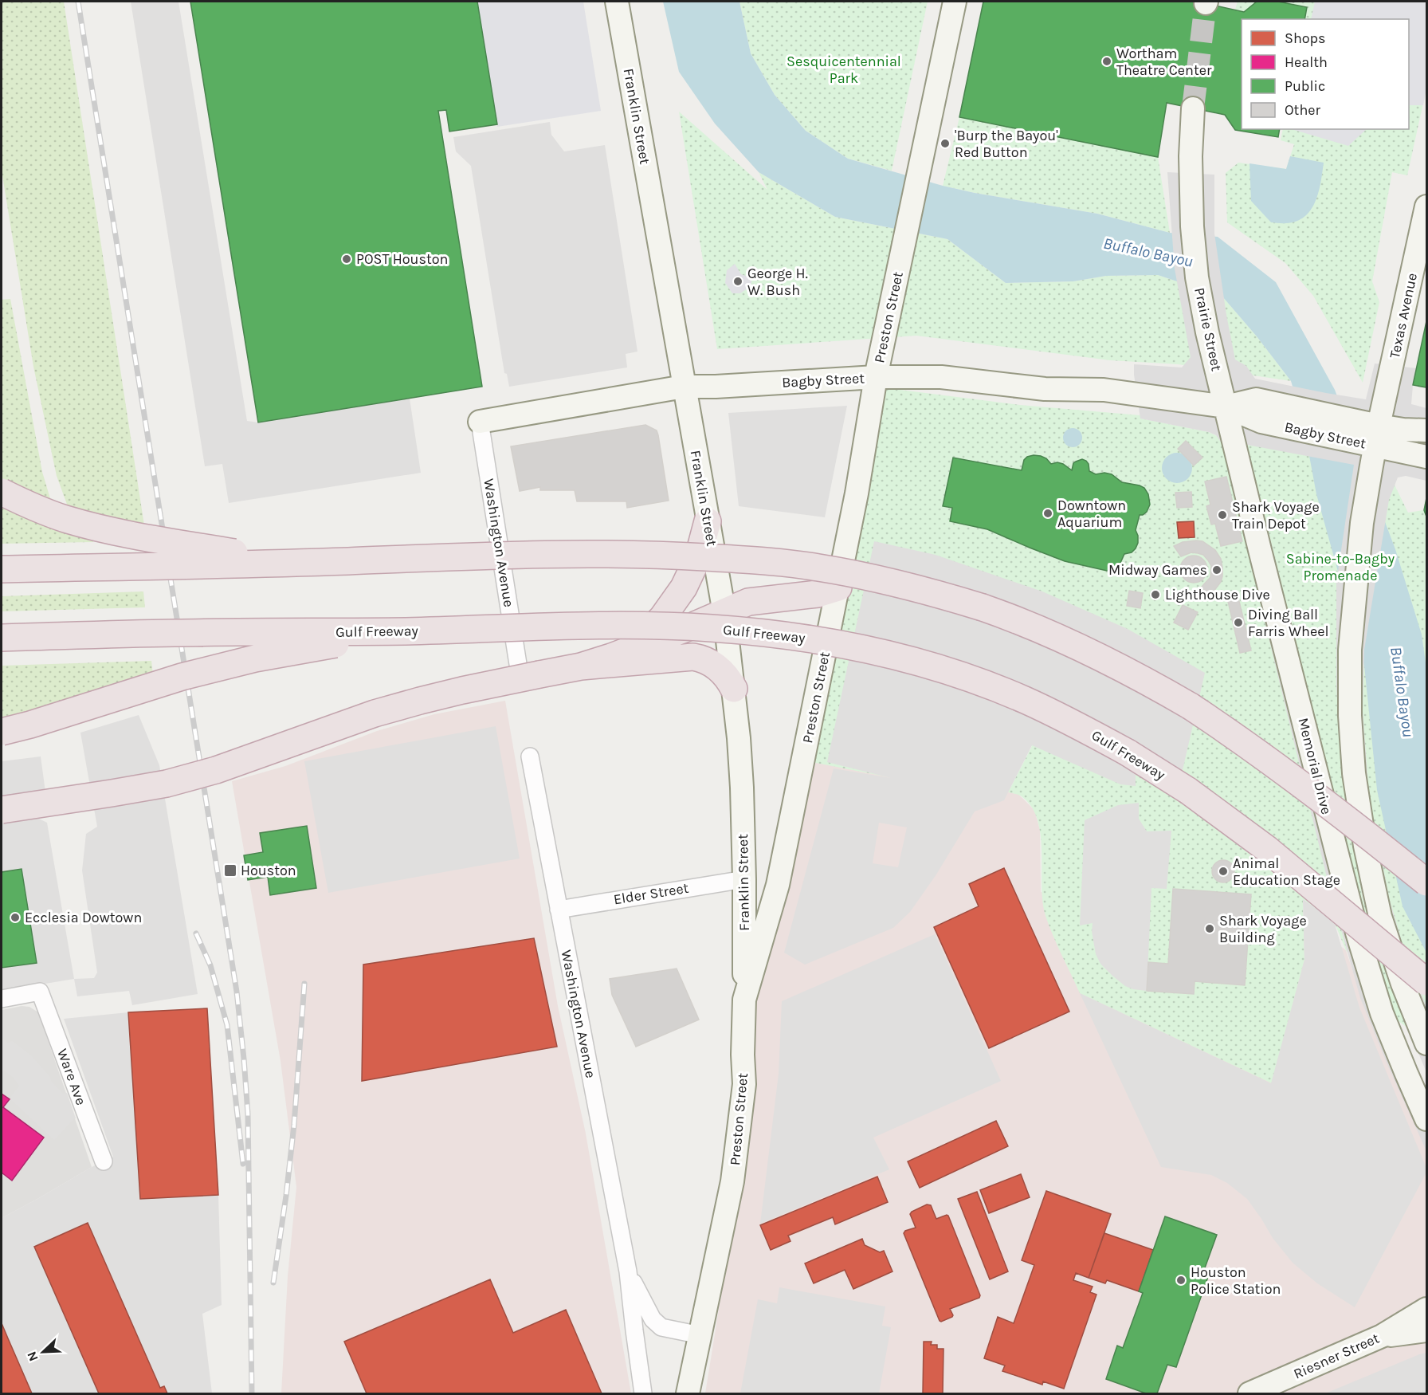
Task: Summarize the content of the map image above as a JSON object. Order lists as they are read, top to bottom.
{
  "streets": {
    "highway": ["Gulf Freeway"],
    "main road": [
      "Franklin Street",
      "Texas Avenue",
      "Preston Street",
      "Prairie Street",
      "Bagby Street",
      "Memorial Drive",
      "Riesner Street"
    ],
    "street": ["Washington Avenue", "Elder Street", "Ware Ave"]
  },
  "crossings": [
    ["Franklin Street", "Preston Street"],
    ["Franklin Street", "Bagby Street"],
    ["Franklin Street", "Elder Street"],
    ["Texas Avenue", "Bagby Street"],
    ["Preston Street", "Bagby Street"],
    ["Preston Street", "Washington Avenue"],
    ["Prairie Street", "Bagby Street"],
    ["Prairie Street", "Memorial Drive"],
    ["Bagby Street", "Washington Avenue"],
    ["Bagby Street", "Memorial Drive"],
    ["Washington Avenue", "Elder Street"]
  ],
  "water": ["Buffalo Bayou"],
  "parks": ["Sesquicentennial Park", "Sabine-to-Bagby Promenade"],
  "places": {
    "other": [
      "Wortham Theatre Center",
      "'Burp the Bayou' Red Button",
      "POST Houston",
      "George H. W. Bush",
      "Downtown Aquarium",
      "Shark Voyage Train Depot",
      "Midway Games",
      "Lighthouse Dive",
      "Diving Ball Farris Wheel",
      "Animal Education Stage",
      "Ecclesia Dowtown",
      "Shark Voyage Building",
      "Houston Police Station"
    ],
    "transit": ["Houston"]
  },
  "legend": [
    "Shops",
    "Health",
    "Public",
    "Other"
  ],
  "north": "bottom left"
}
